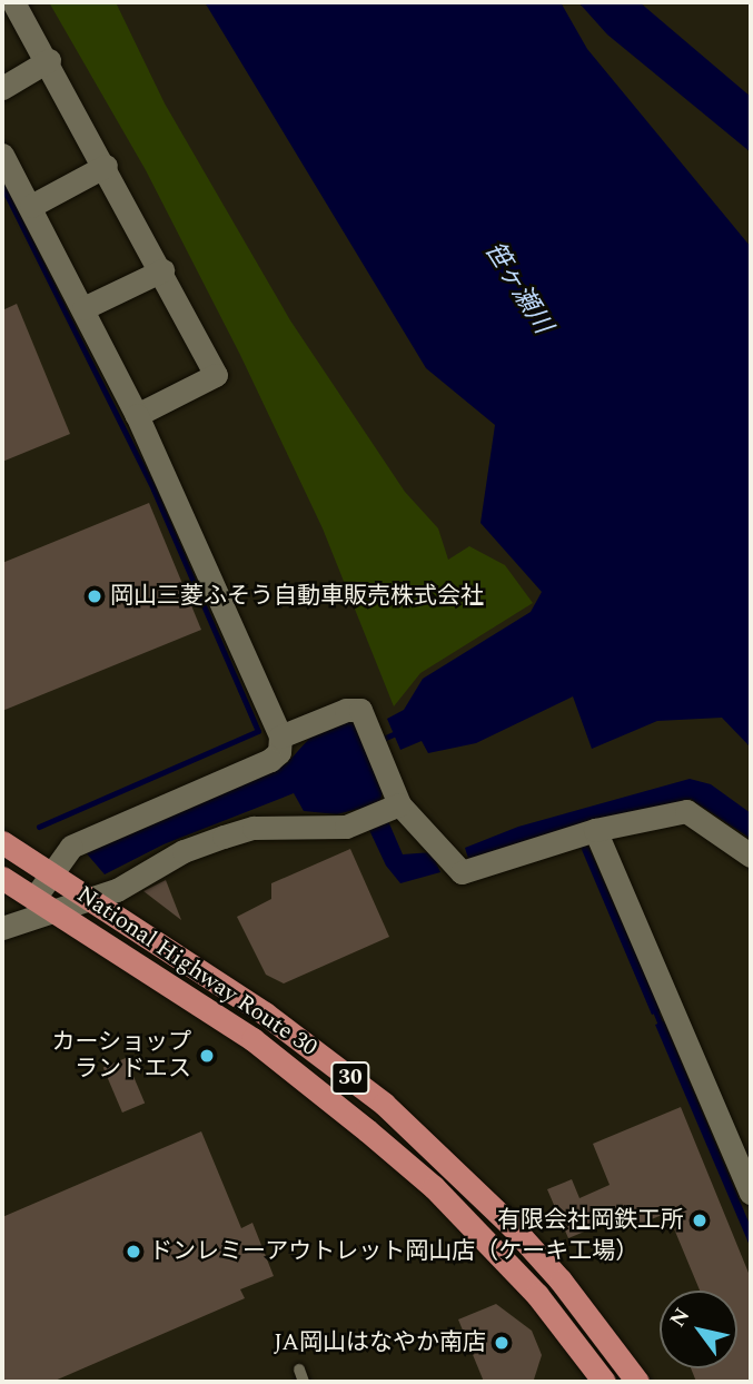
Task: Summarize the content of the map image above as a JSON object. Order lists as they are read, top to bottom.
{
  "streets": {
    "highway": ["National Highway Route 30", "30"]
  },
  "water": ["笹ヶ瀬川"],
  "places": [
    "岡山三菱ふそう自動車販売株式会社",
    "カーショップ ランドエス",
    "有限会社岡鉄工所",
    "ドンレミーアウトレット岡山店（ケーキ工場）",
    "JA岡山はなやか南店"
  ],
  "north": "top left"
}
